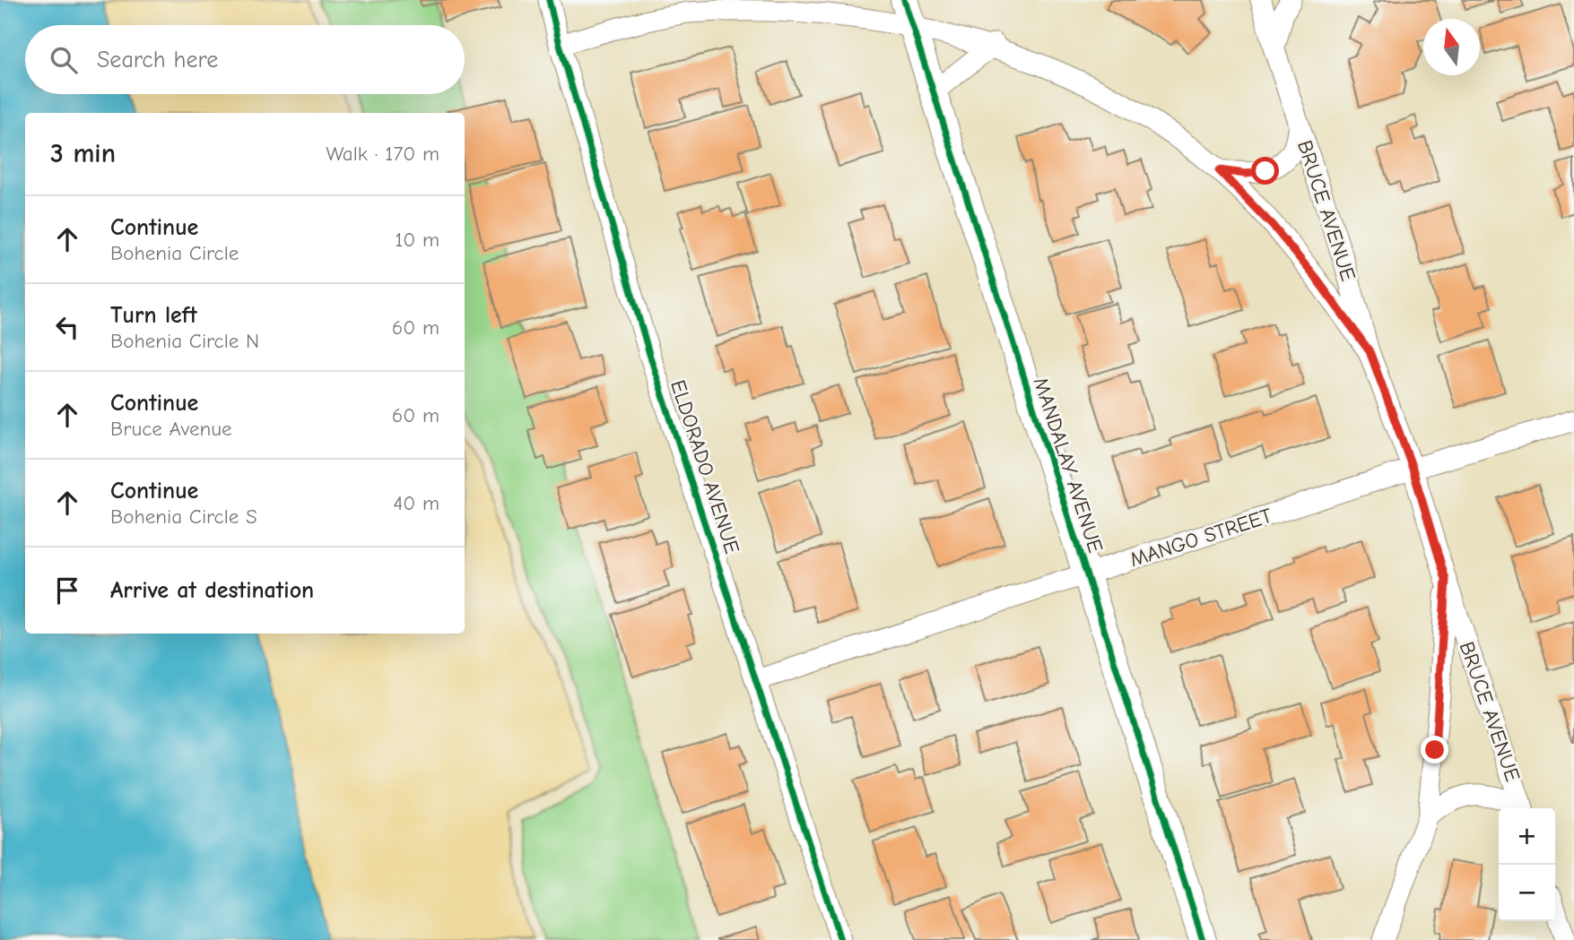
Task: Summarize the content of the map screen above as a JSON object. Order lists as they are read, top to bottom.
{
  "streets": {
    "street": [
      "BRUCE AVENUE",
      "MANDALAY AVENUE",
      "ELDORADO AVENUE",
      "MANGO STREET"
    ]
  },
  "crossings": [
    ["BRUCE AVENUE", "MANGO STREET"],
    ["MANDALAY AVENUE", "MANGO STREET"],
    ["ELDORADO AVENUE", "MANGO STREET"]
  ],
  "north": "top",
  "page": {
    "search": "Search here",
    "heading": ["3 min", "Walk · 170 m"],
    "list": [
      ["Continue", "Bohenia Circle", "10 m"],
      ["Turn left", "Bohenia Circle N", "60 m"],
      ["Continue", "Bruce Avenue", "60 m"],
      ["Continue", "Bohenia Circle S", "40 m"],
      "Arrive at destination"
    ],
    "map_buttons": ["+", "−"]
  }
}
